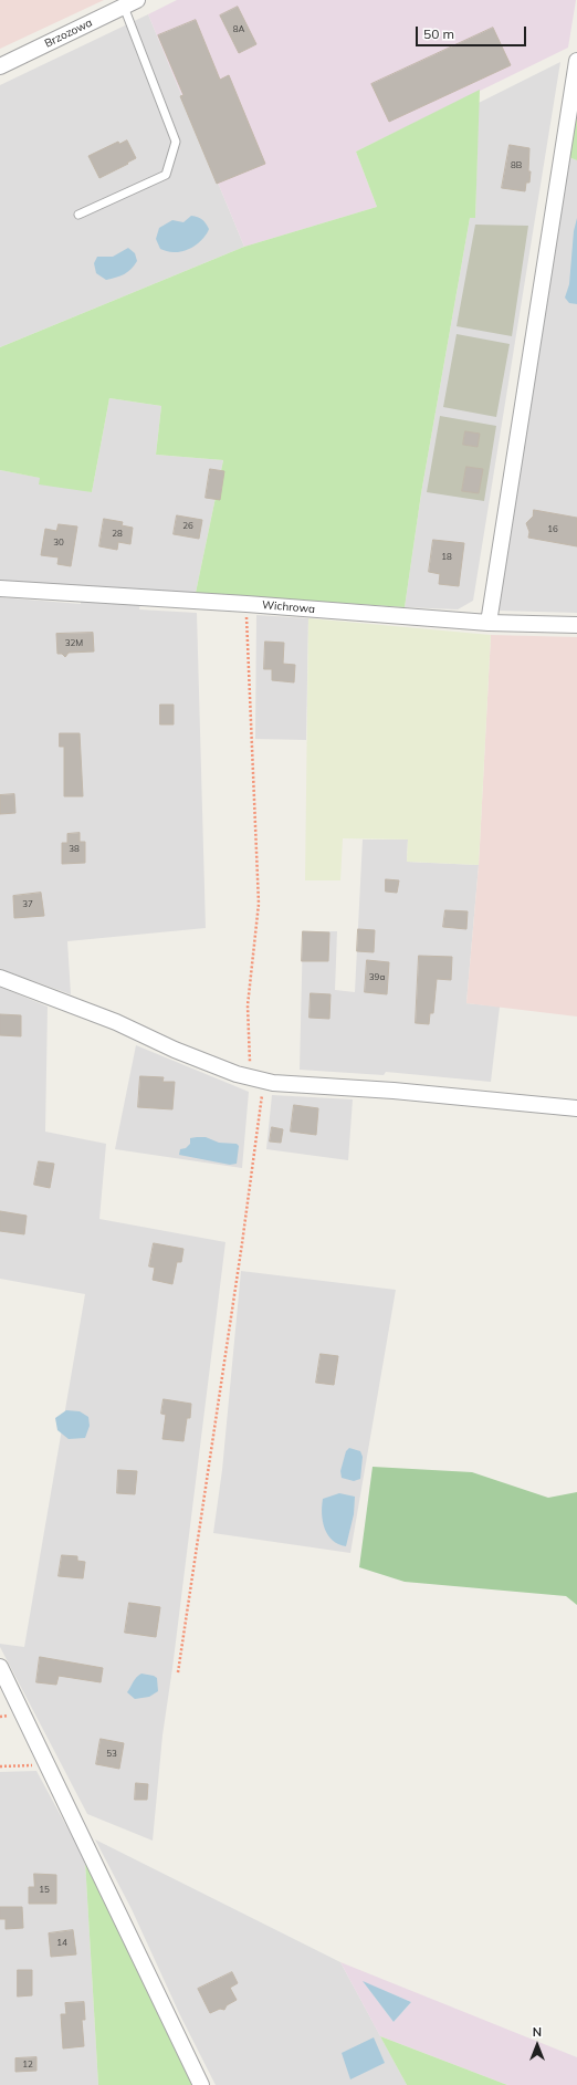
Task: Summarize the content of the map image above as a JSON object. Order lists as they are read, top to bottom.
{
  "streets": {
    "street": ["Brzozowa", "Wichrowa"]
  },
  "house_numbers": [
    "8A",
    "8B",
    "26",
    "16",
    "28",
    "30",
    "18",
    "32M",
    "38",
    "37",
    "39a",
    "53",
    "15",
    "14",
    "12"
  ],
  "scale_bar": "50 m",
  "north": "top"
}
